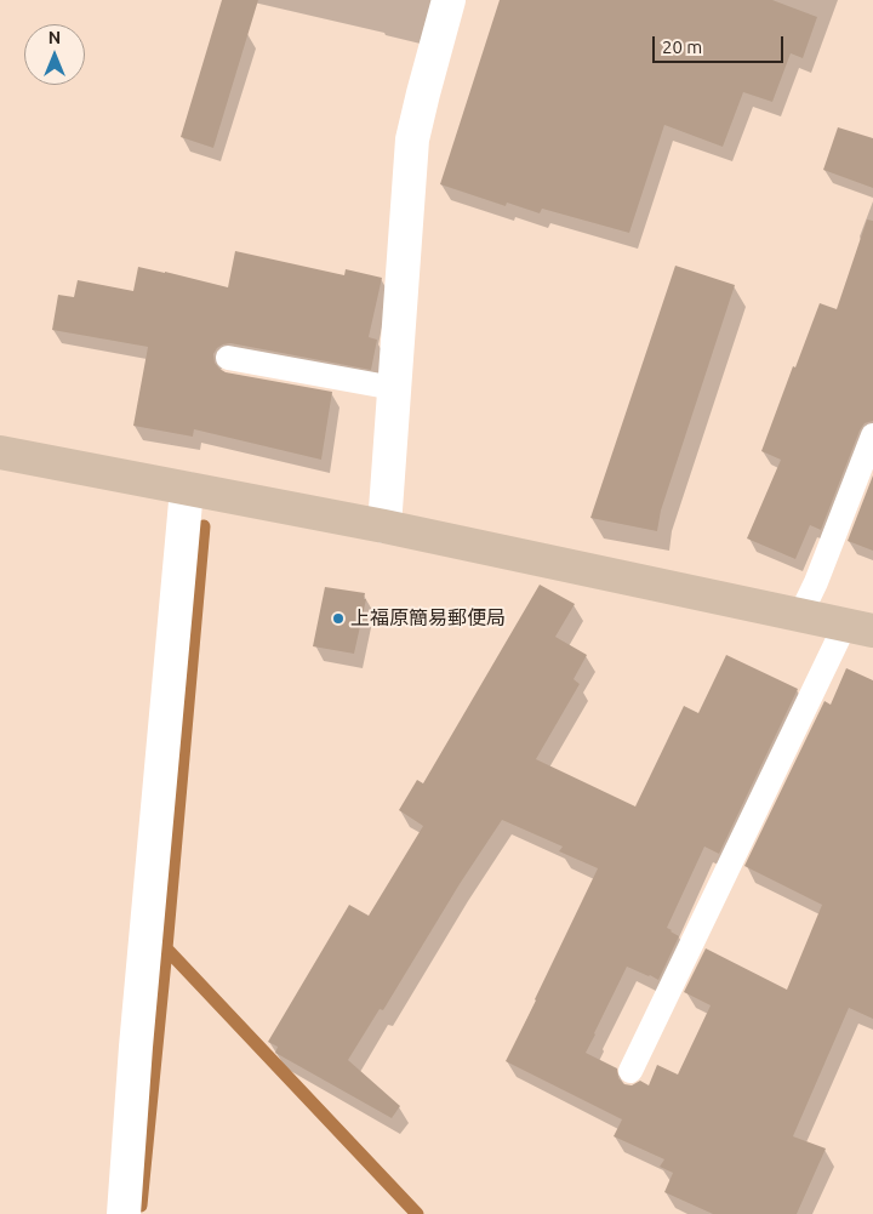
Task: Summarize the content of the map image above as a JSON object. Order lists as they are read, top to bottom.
{
  "places": ["上福原簡易郵便局"],
  "scale_bar": "20 m",
  "north": "top"
}
